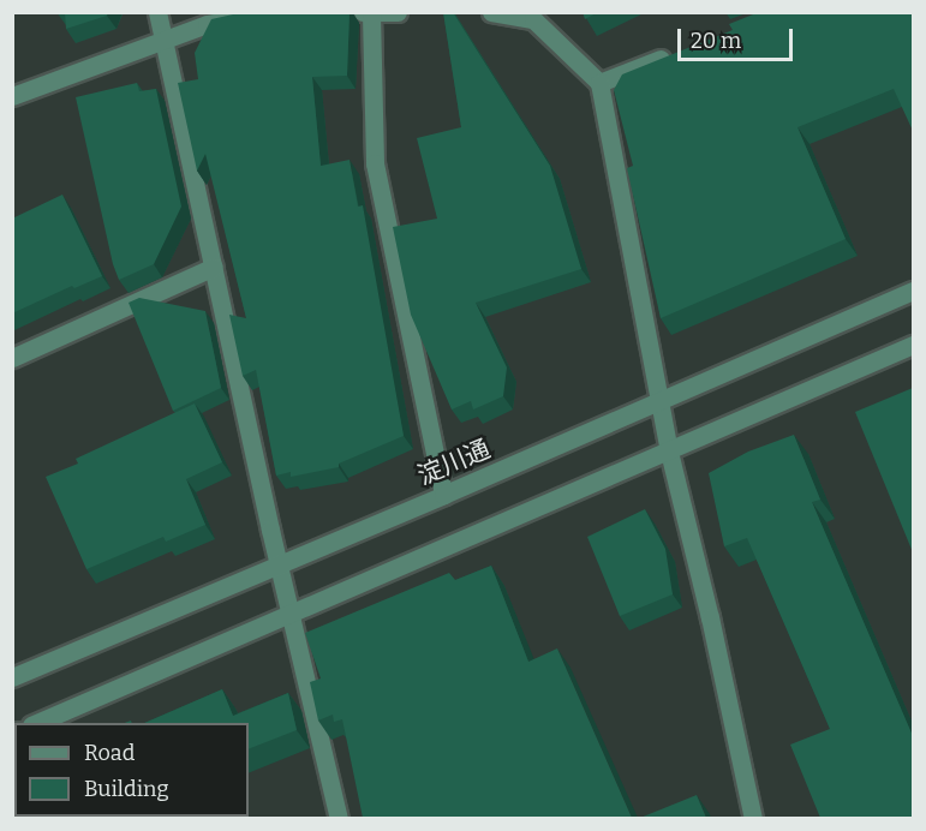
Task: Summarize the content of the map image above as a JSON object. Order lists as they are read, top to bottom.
{
  "streets": {
    "street": ["淀川通"]
  },
  "legend": ["Road", "Building"],
  "scale_bar": "20 m"
}
